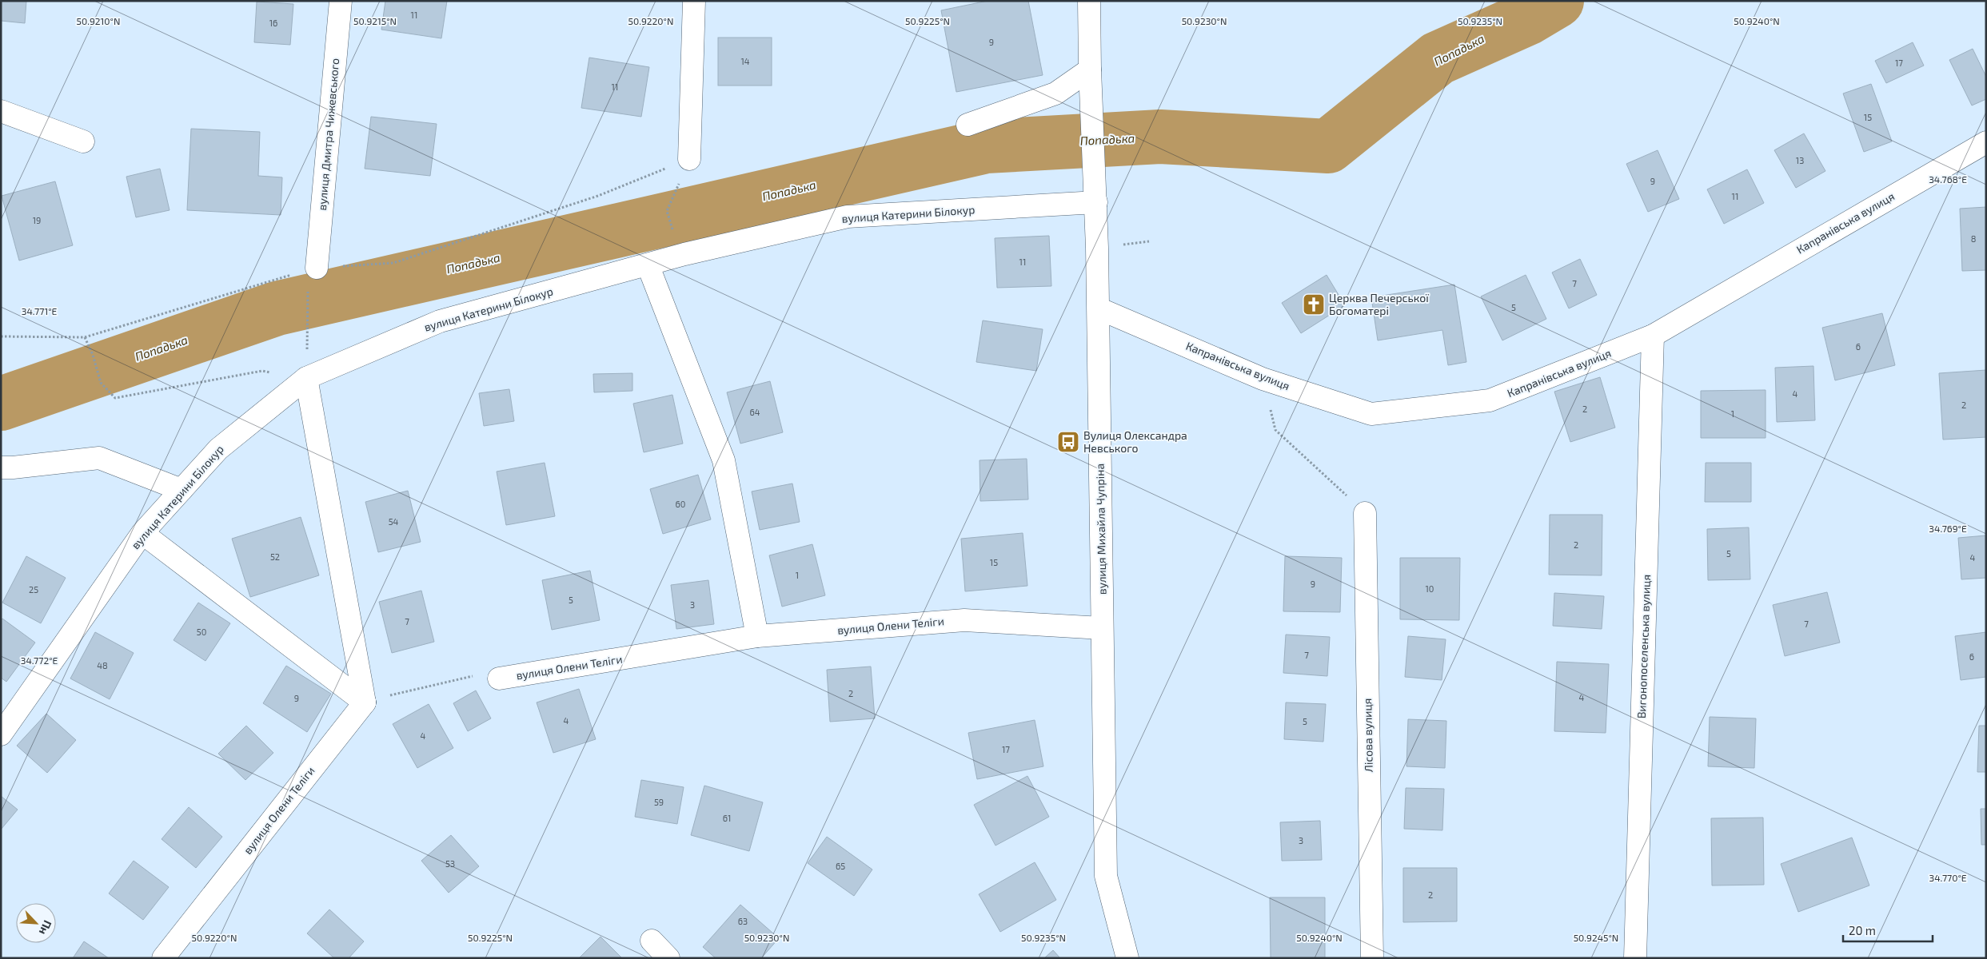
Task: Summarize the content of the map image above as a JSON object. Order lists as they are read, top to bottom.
{
  "streets": {
    "street": [
      "вулиця Дмитра Чижевського",
      "вулиця Катерини Білокур",
      "Капранівська вулиця",
      "вулиця Михайла Чупріна",
      "вулиця Олени Теліги",
      "Вигонопоселенська вулиця",
      "Лісова вулиця"
    ]
  },
  "crossings": [
    ["вулиця Катерини Білокур", "вулиця Михайла Чупріна"],
    ["Капранівська вулиця", "вулиця Михайла Чупріна"],
    ["Капранівська вулиця", "Вигонопоселенська вулиця"],
    ["вулиця Михайла Чупріна", "вулиця Олени Теліги"]
  ],
  "water": ["Попадька"],
  "places": {
    "church": ["Церква Печерської Богоматері"],
    "bus stop": ["Вулиця Олександра Невського"]
  },
  "house_numbers": [
    "11",
    "16",
    "9",
    "14",
    "17",
    "11",
    "15",
    "13",
    "9",
    "11",
    "19",
    "8",
    "11",
    "7",
    "5",
    "6",
    "4",
    "2",
    "2",
    "64",
    "1",
    "60",
    "54",
    "2",
    "5",
    "52",
    "4",
    "15",
    "1",
    "9",
    "10",
    "25",
    "5",
    "3",
    "7",
    "7",
    "50",
    "7",
    "6",
    "48",
    "2",
    "4",
    "9",
    "4",
    "5",
    "4",
    "17",
    "59",
    "61",
    "3",
    "53",
    "65",
    "2",
    "63"
  ],
  "scale_bar": "20 m",
  "north": "bottom right",
  "coordinates": [
    "50.9210°N",
    "50.9215°N",
    "50.9220°N",
    "50.9225°N",
    "50.9230°N",
    "50.9235°N",
    "50.9240°N",
    "34.768°E",
    "34.771°E",
    "34.769°E",
    "34.772°E",
    "34.770°E",
    "50.9245°N"
  ]
}
